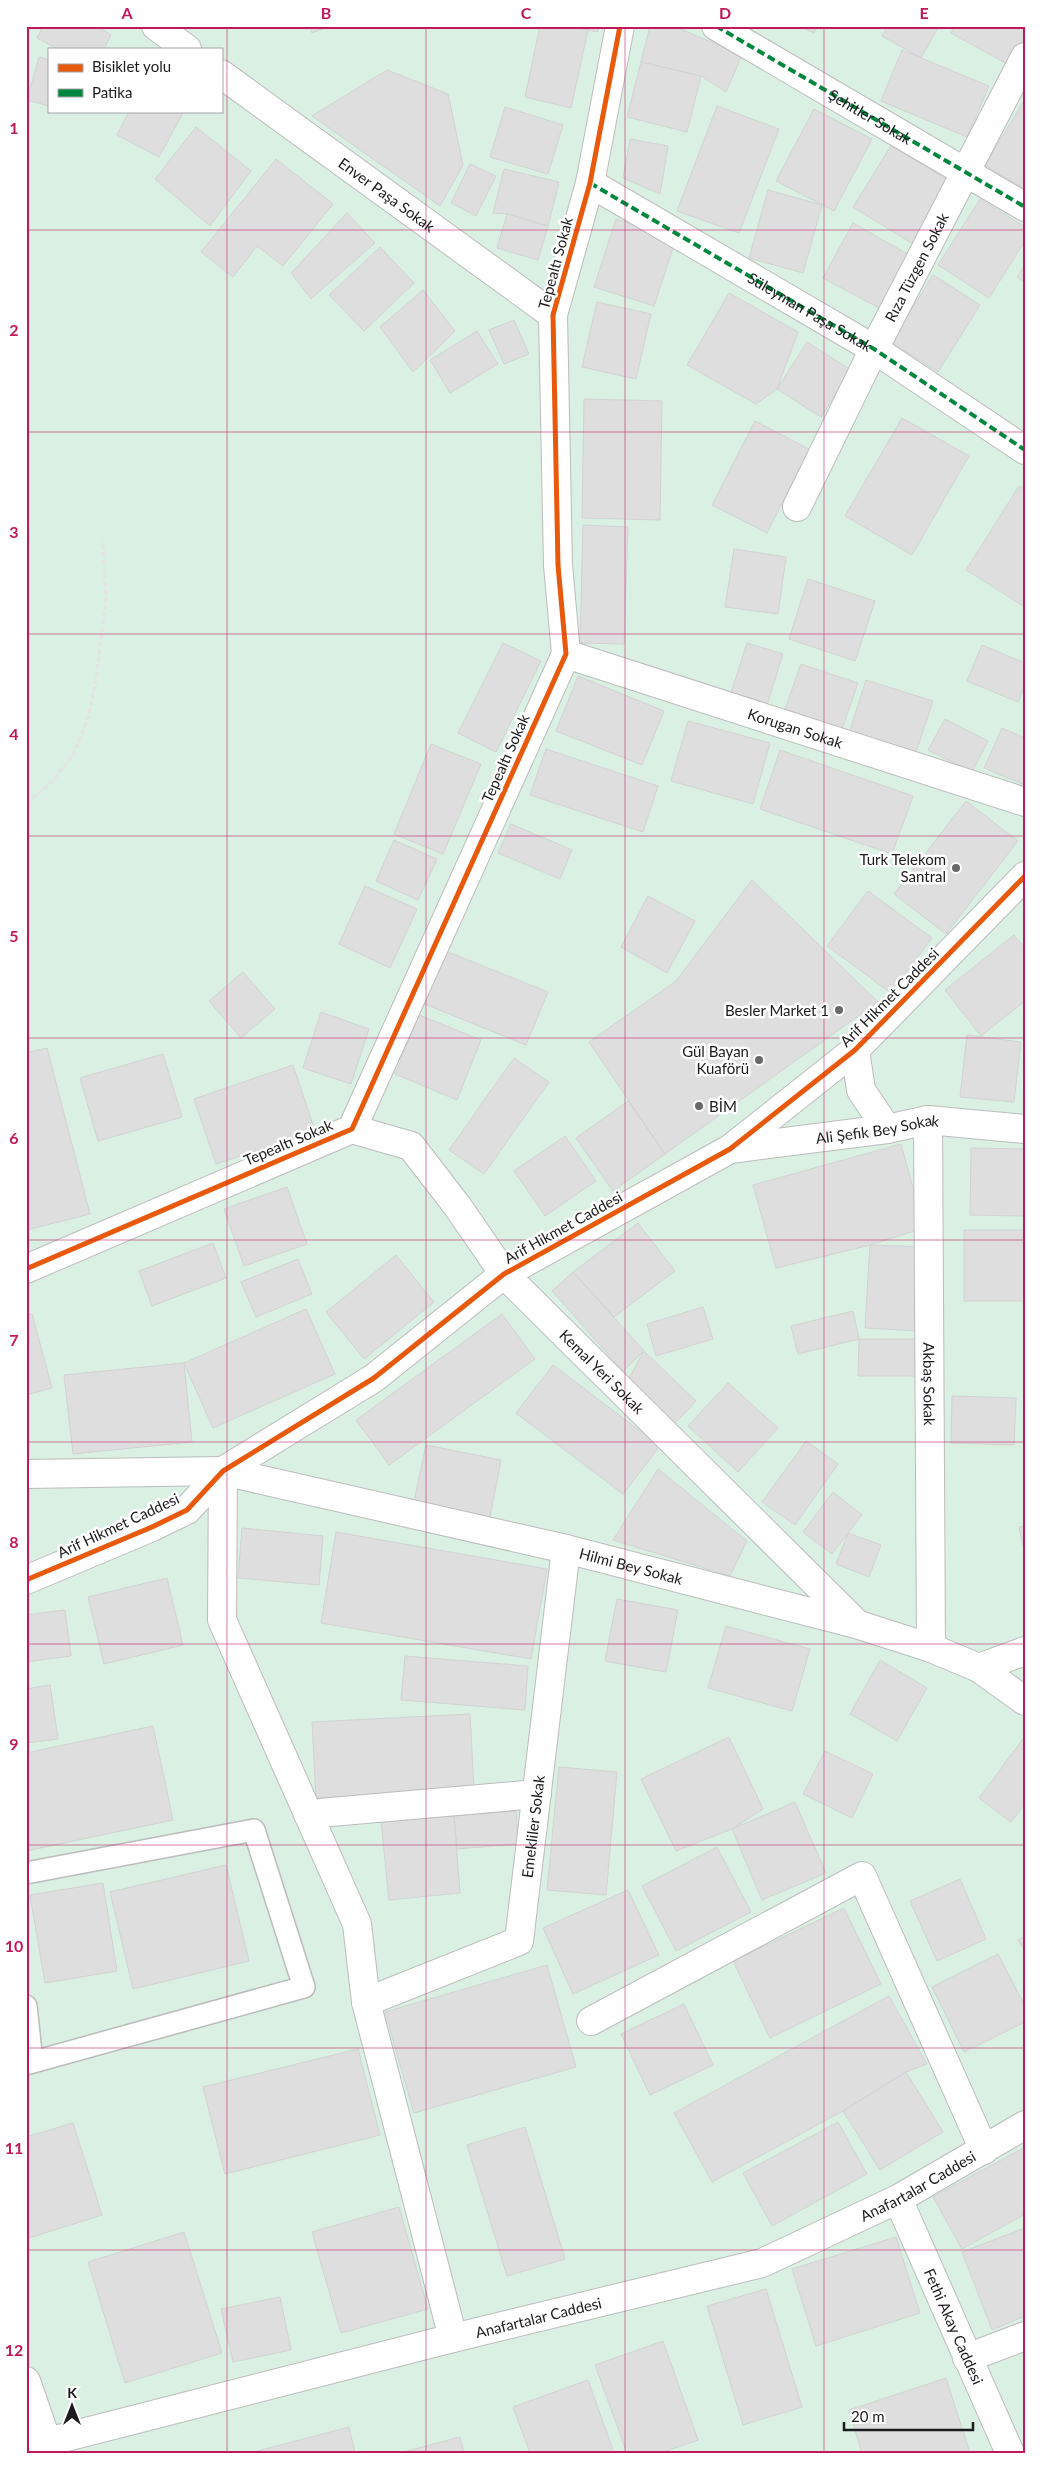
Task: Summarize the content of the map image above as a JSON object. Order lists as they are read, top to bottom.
{
  "streets": {
    "street": [
      "Şehitler Sokak",
      "Enver Paşa Sokak",
      "Tepealtı Sokak",
      "Rıza Tüzgen Sokak",
      "Süleyman Paşa Sokak",
      "Korugan Sokak",
      "Arif Hikmet Caddesi",
      "Ali Şefik Bey Sokak",
      "Kemal Yeri Sokak",
      "Akbaş Sokak",
      "Hilmi Bey Sokak",
      "Emekliler Sokak",
      "Anafartalar Caddesi",
      "Fethi Akay Caddesi"
    ]
  },
  "crossings": [
    ["Şehitler Sokak", "Rıza Tüzgen Sokak"],
    ["Enver Paşa Sokak", "Tepealtı Sokak"],
    ["Tepealtı Sokak", "Süleyman Paşa Sokak"],
    ["Tepealtı Sokak", "Korugan Sokak"],
    ["Tepealtı Sokak", "Kemal Yeri Sokak"],
    ["Rıza Tüzgen Sokak", "Süleyman Paşa Sokak"],
    ["Arif Hikmet Caddesi", "Ali Şefik Bey Sokak"],
    ["Arif Hikmet Caddesi", "Kemal Yeri Sokak"],
    ["Arif Hikmet Caddesi", "Hilmi Bey Sokak"],
    ["Ali Şefik Bey Sokak", "Akbaş Sokak"],
    ["Kemal Yeri Sokak", "Hilmi Bey Sokak"],
    ["Akbaş Sokak", "Hilmi Bey Sokak"],
    ["Hilmi Bey Sokak", "Emekliler Sokak"],
    ["Anafartalar Caddesi", "Fethi Akay Caddesi"]
  ],
  "places": [
    "Turk Telekom Santral",
    "Besler Market 1",
    "Gül Bayan Kuaförü",
    "BİM"
  ],
  "legend": ["Bisiklet yolu", "Patika"],
  "scale_bar": "20 m",
  "north": "top",
  "grid": {
    "columns": [
      "A",
      "B",
      "C",
      "D",
      "E"
    ],
    "rows": [
      "1",
      "2",
      "3",
      "4",
      "5",
      "6",
      "7",
      "8",
      "9",
      "10",
      "11",
      "12"
    ]
  }
}
